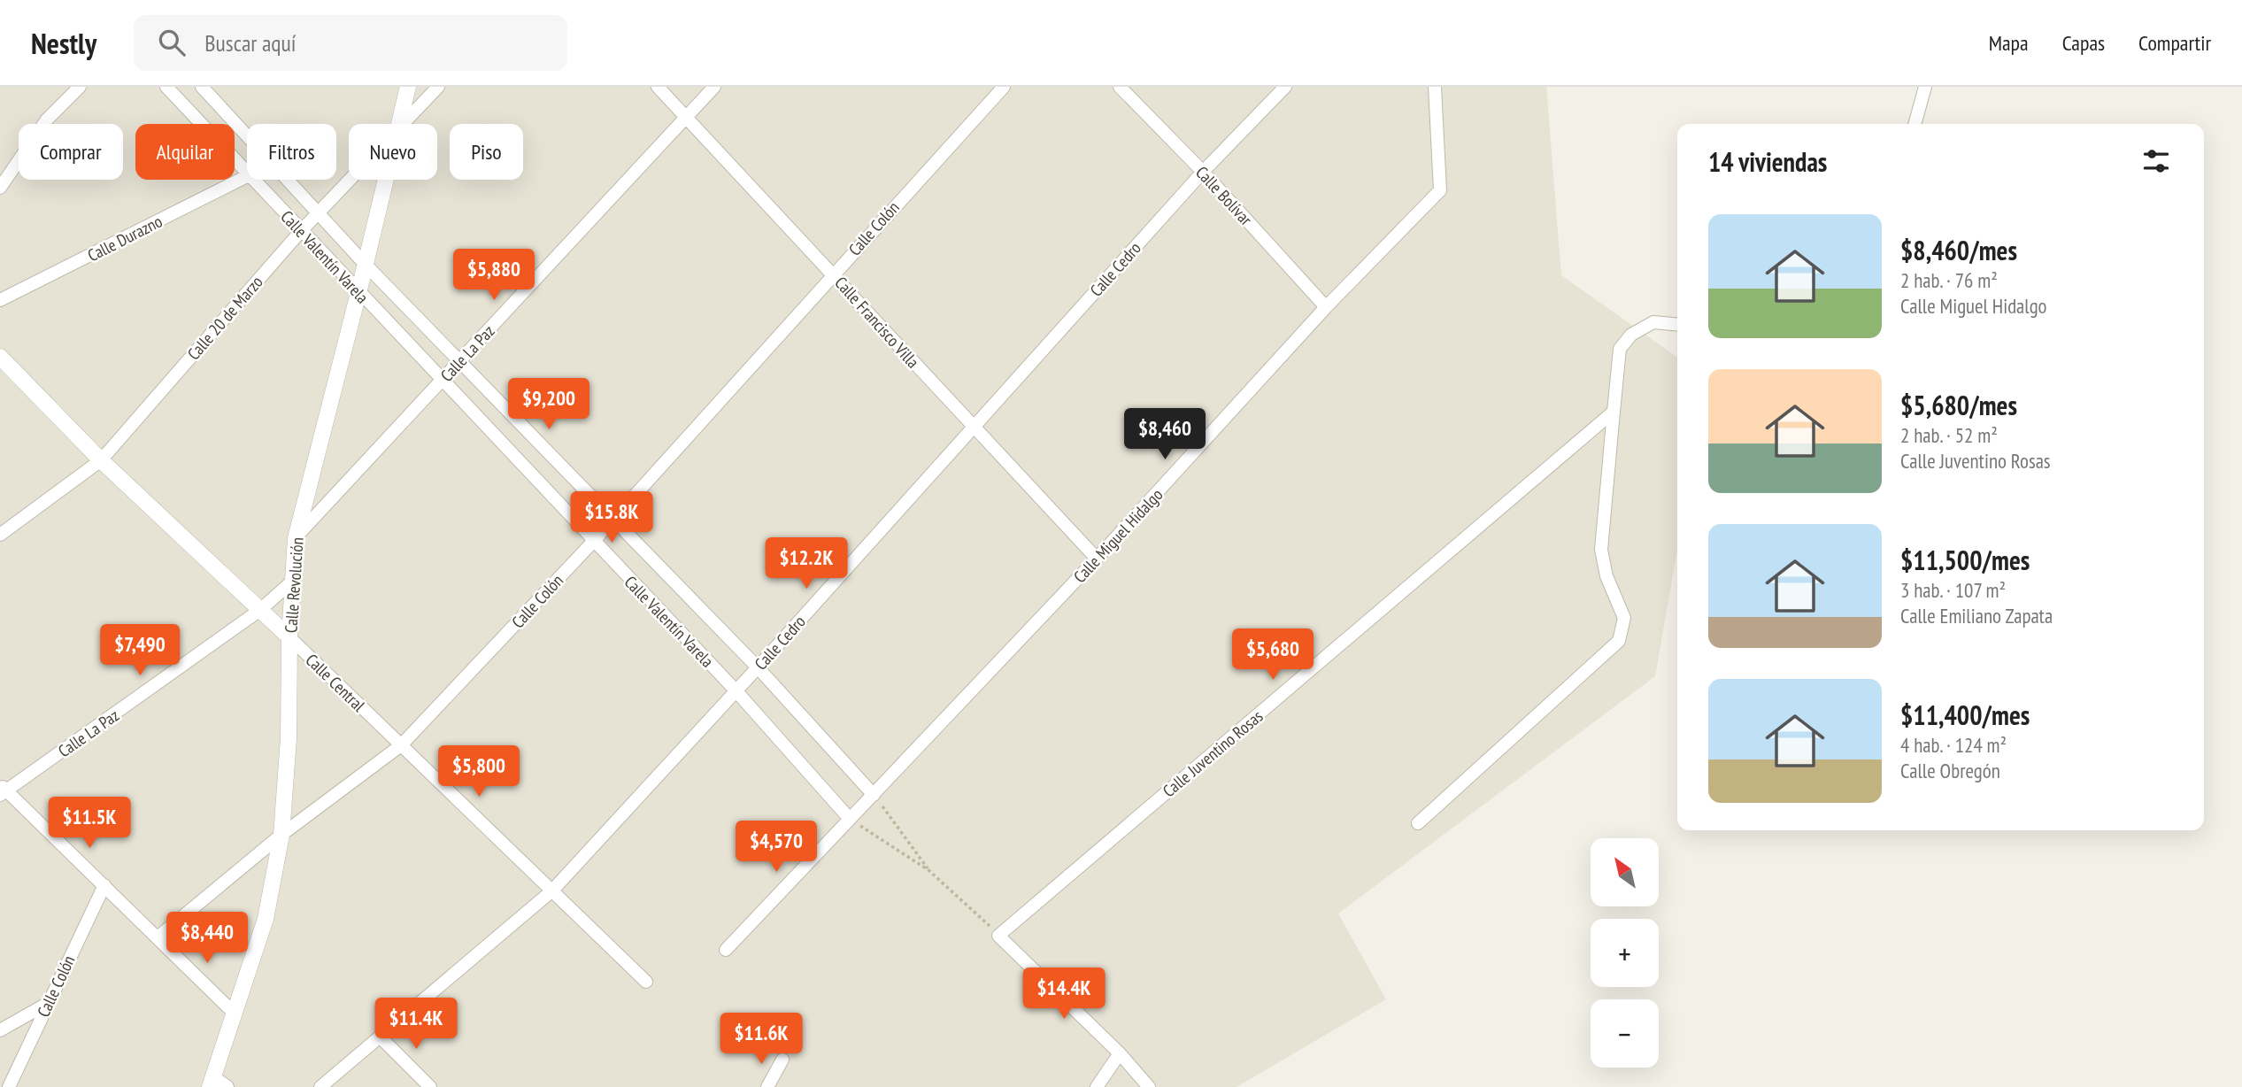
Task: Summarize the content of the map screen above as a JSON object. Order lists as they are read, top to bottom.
{
  "streets": {
    "street": [
      "Calle Bolívar",
      "Calle Colón",
      "Calle Durazno",
      "Calle Valentín Varela",
      "Calle Cedro",
      "Calle 20 de Marzo",
      "Calle Francisco Villa",
      "Calle La Paz",
      "Calle Miguel Hidalgo",
      "Calle Revolución",
      "Calle Central",
      "Calle Juventino Rosas"
    ]
  },
  "crossings": [
    ["Calle Bolívar", "Calle Cedro"],
    ["Calle Bolívar", "Calle Miguel Hidalgo"],
    ["Calle Colón", "Calle Valentín Varela"],
    ["Calle Colón", "Calle Francisco Villa"],
    ["Calle Colón", "Calle Revolución"],
    ["Calle Colón", "Calle Central"],
    ["Calle Valentín Varela", "Calle Cedro"],
    ["Calle Valentín Varela", "Calle 20 de Marzo"],
    ["Calle Valentín Varela", "Calle La Paz"],
    ["Calle Valentín Varela", "Calle Miguel Hidalgo"],
    ["Calle Valentín Varela", "Calle Revolución"],
    ["Calle Cedro", "Calle Francisco Villa"],
    ["Calle Cedro", "Calle Central"],
    ["Calle 20 de Marzo", "Calle Central"],
    ["Calle Francisco Villa", "Calle La Paz"],
    ["Calle Francisco Villa", "Calle Miguel Hidalgo"],
    ["Calle La Paz", "Calle Revolución"],
    ["Calle La Paz", "Calle Central"],
    ["Calle Revolución", "Calle Central"]
  ],
  "north": "top left",
  "page": {
    "header": "Nestly",
    "search": "Buscar aquí",
    "nav": ["Mapa", "Capas", "Compartir"],
    "chip": [
      "Comprar",
      "Alquilar",
      "Filtros",
      "Nuevo",
      "Piso"
    ],
    "heading": "14 viviendas",
    "list": [
      {
        "name": "$8,460/mes",
        "note": "2 hab. · 76 m² · Calle Miguel Hidalgo"
      },
      {
        "name": "$5,680/mes",
        "note": "2 hab. · 52 m² · Calle Juventino Rosas"
      },
      {
        "name": "$11,500/mes",
        "note": "3 hab. · 107 m² · Calle Emiliano Zapata"
      },
      {
        "name": "$11,400/mes",
        "note": "4 hab. · 124 m² · Calle Obregón"
      }
    ],
    "price": [
      "$5,880",
      "$9,200",
      "$8,460",
      "$15.8K",
      "$12.2K",
      "$7,490",
      "$5,680",
      "$5,800",
      "$11.5K",
      "$4,570",
      "$8,440",
      "$14.4K",
      "$11.4K",
      "$11.6K"
    ],
    "map_buttons": ["+", "−"]
  }
}
